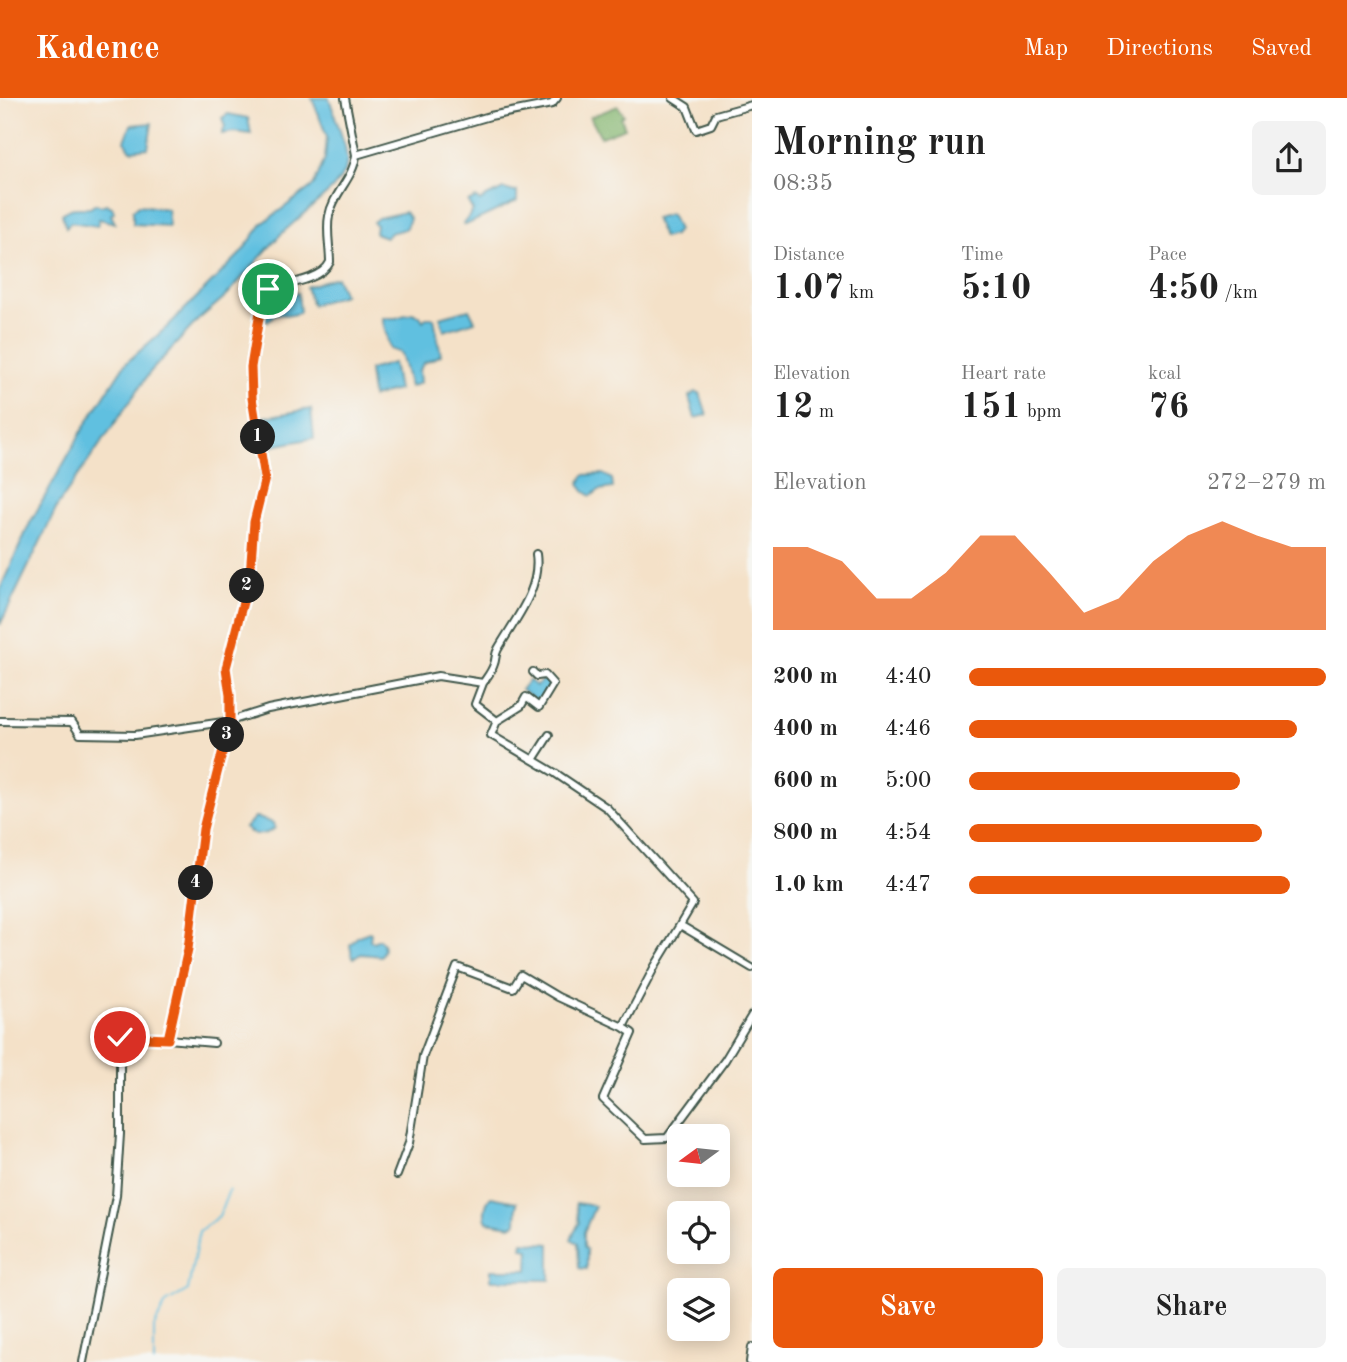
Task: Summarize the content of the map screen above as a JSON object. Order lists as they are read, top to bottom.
{
  "north": "left",
  "page": {
    "header": "Kadence",
    "nav": ["Map", "Directions", "Saved"],
    "heading": ["Morning run", "08:35"],
    "stats": [
      ["Distance", "1.07 km"],
      ["Time", "5:10"],
      ["Pace", "4:50 /km"],
      ["Elevation", "12 m"],
      ["Heart rate", "151 bpm"],
      ["kcal", "76"]
    ],
    "pins": [
      "1",
      "2",
      "3",
      "4"
    ],
    "chart": ["Elevation", "272–279 m"],
    "list": [
      {
        "name": "200 m",
        "note": "4:40"
      },
      {
        "name": "400 m",
        "note": "4:46"
      },
      {
        "name": "600 m",
        "note": "5:00"
      },
      {
        "name": "800 m",
        "note": "4:54"
      },
      {
        "name": "1.0 km",
        "note": "4:47"
      }
    ],
    "buttons": ["Save", "Share"]
  }
}
